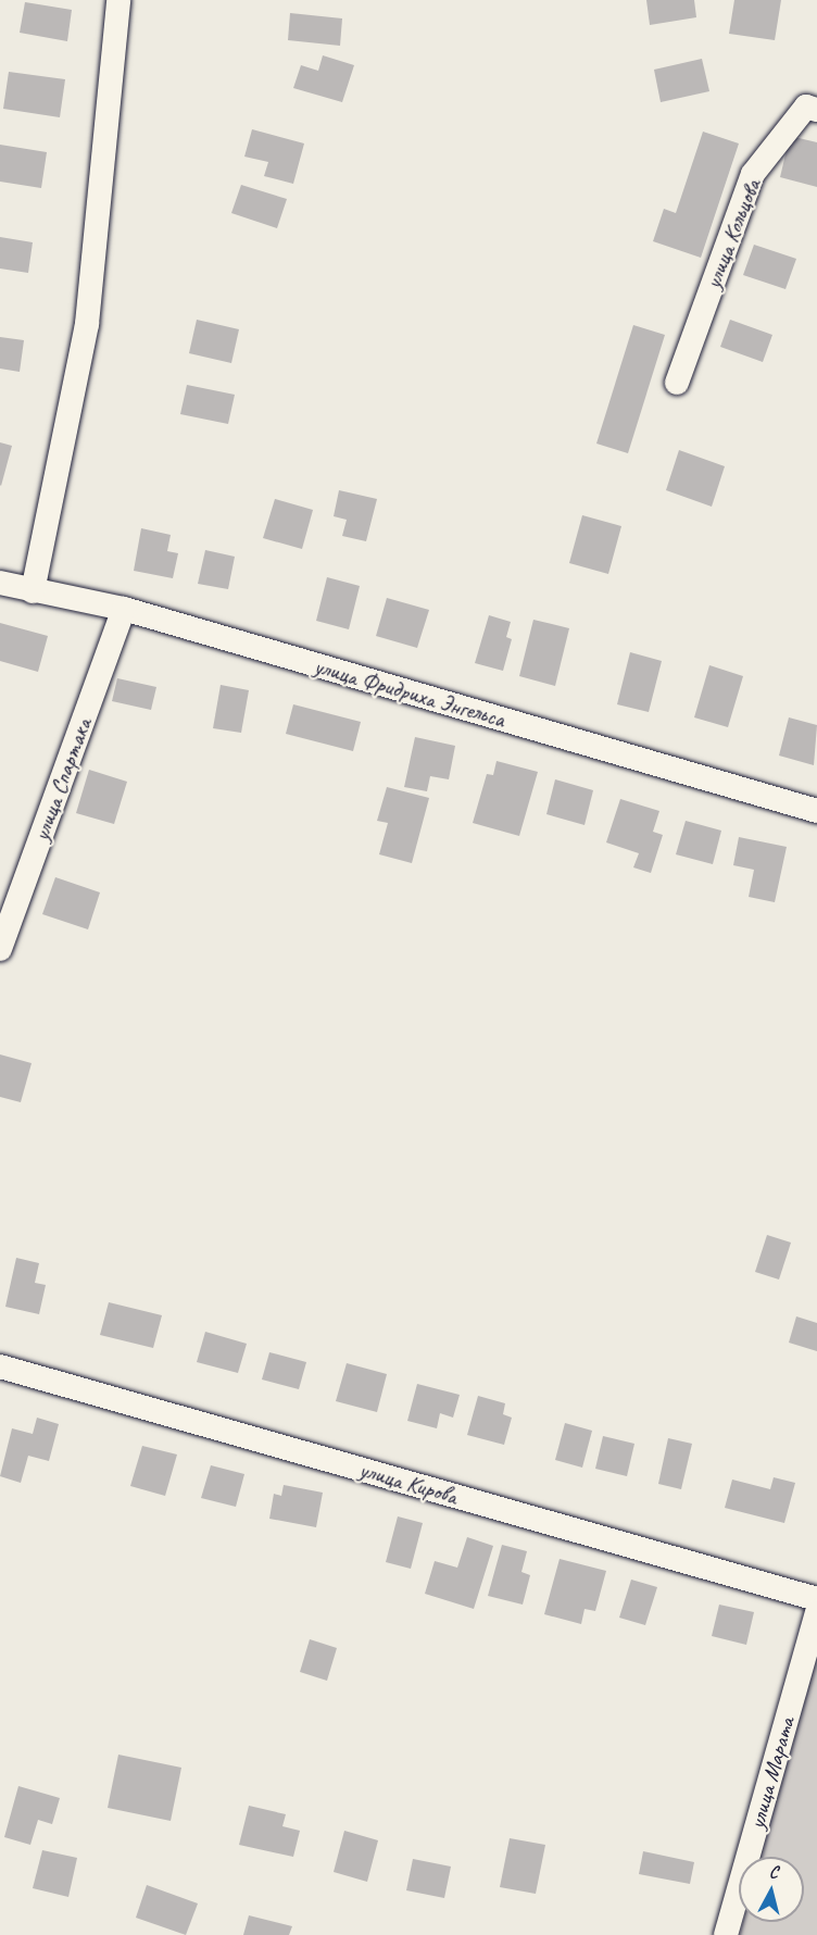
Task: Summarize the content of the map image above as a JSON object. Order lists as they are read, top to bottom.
{
  "streets": {
    "street": [
      "улица Кольцова",
      "улица Фридриха Энгельса",
      "улица Спартака",
      "улица Кирова",
      "улица Марата"
    ]
  },
  "crossings": [
    ["улица Фридриха Энгельса", "улица Спартака"]
  ],
  "north": "top"
}
